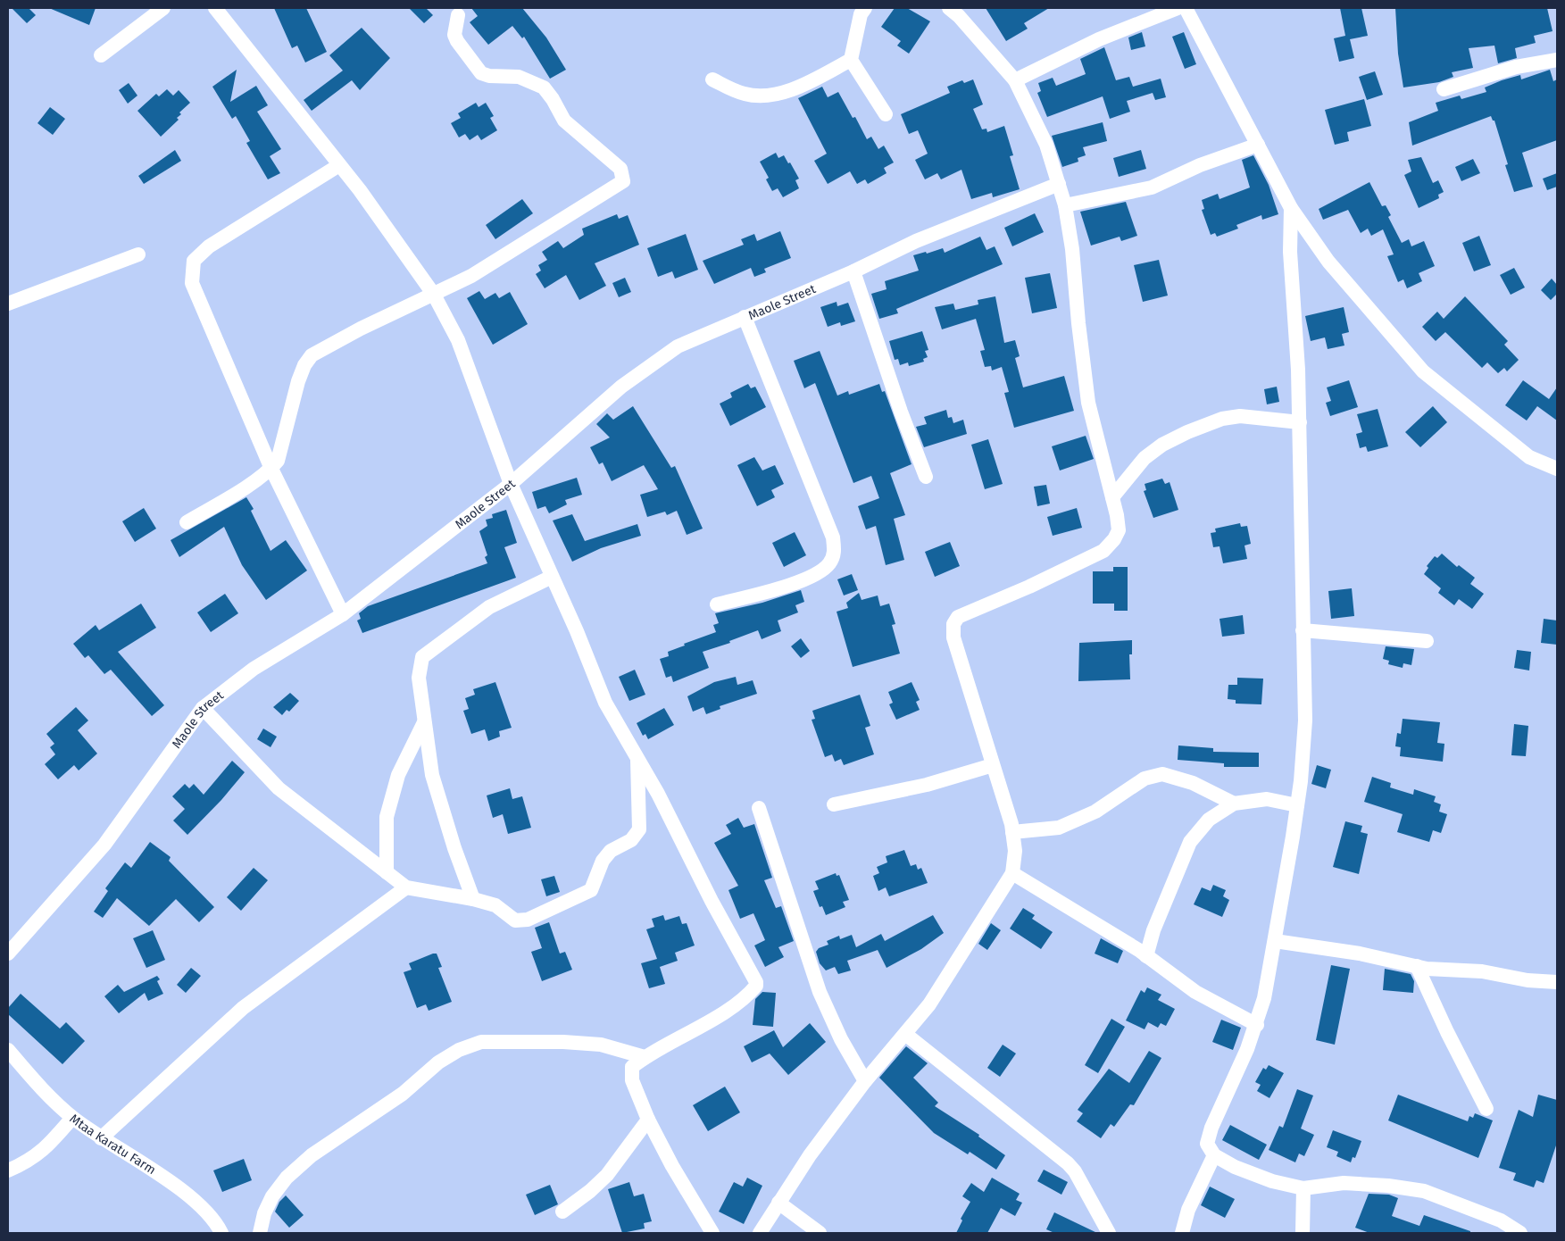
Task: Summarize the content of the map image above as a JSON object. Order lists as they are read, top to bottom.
{
  "streets": {
    "street": ["Maole Street", "Mtaa Karatu Farm"]
  }
}
